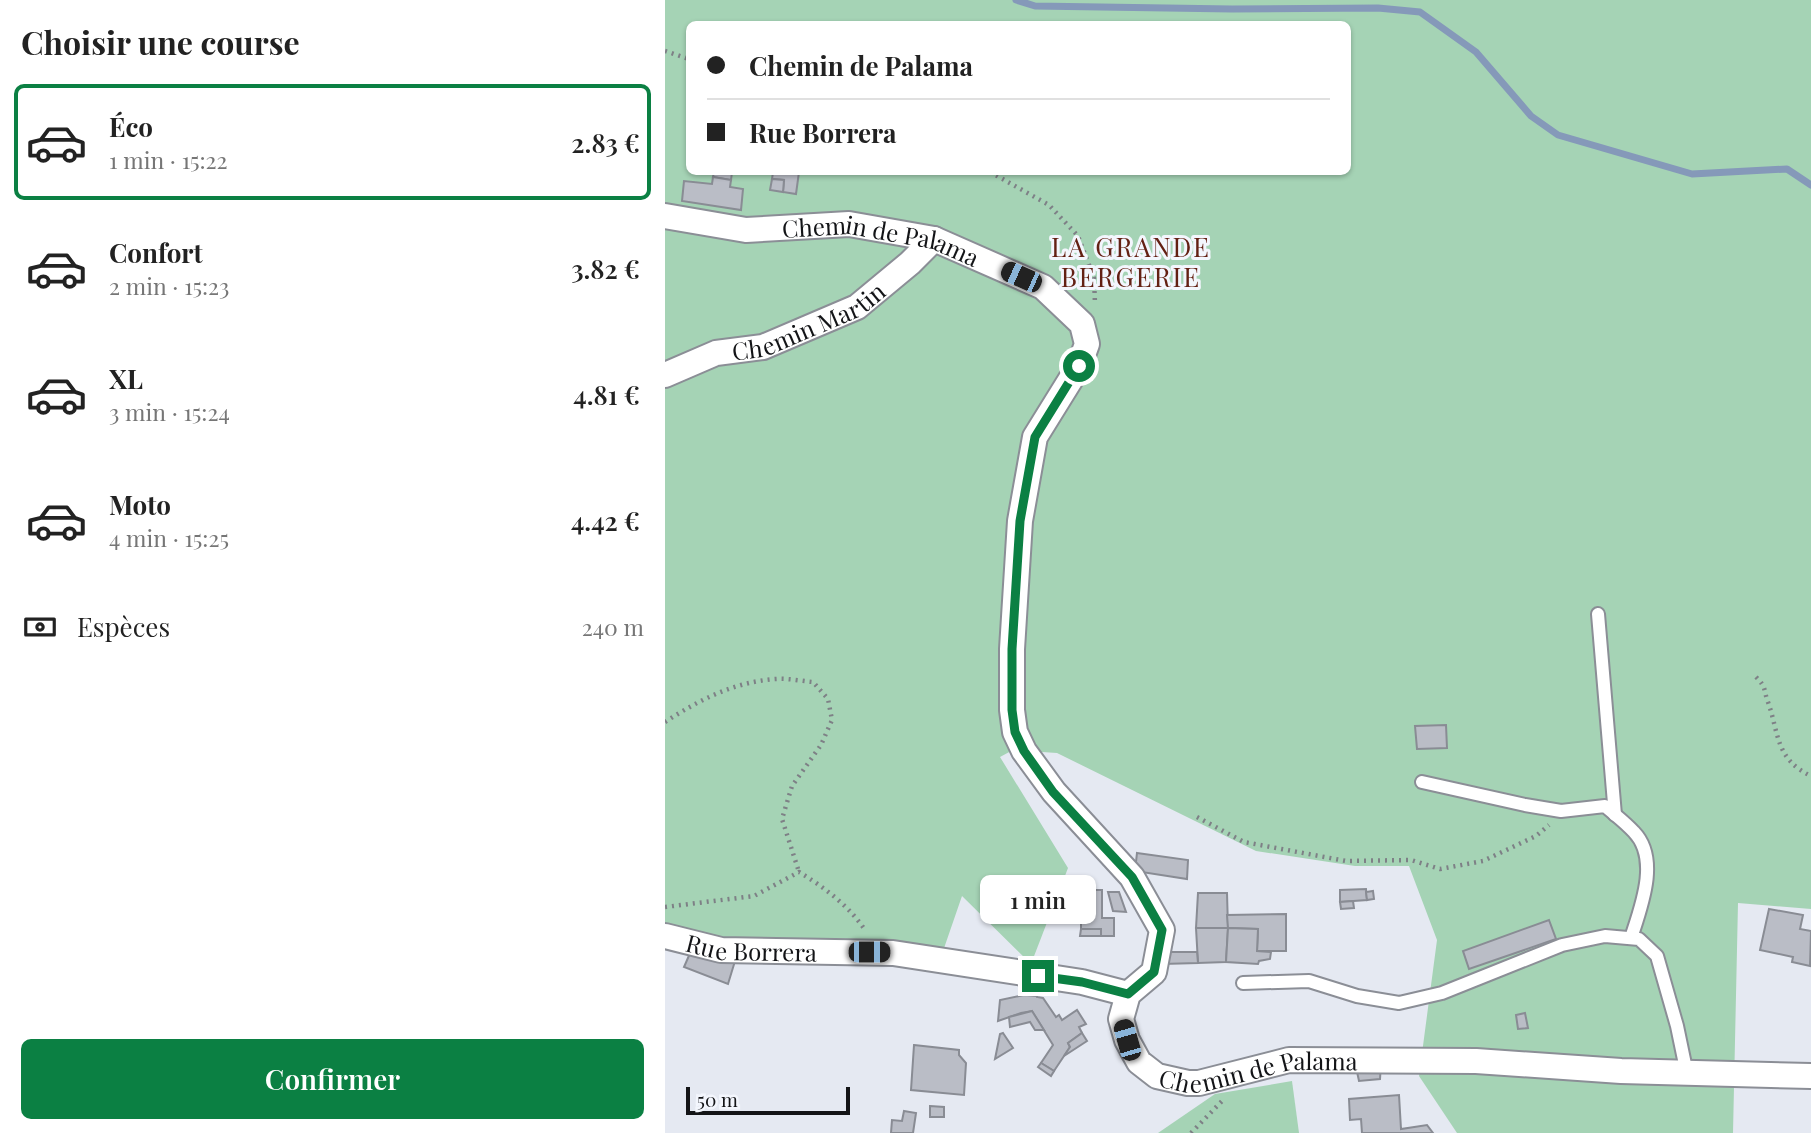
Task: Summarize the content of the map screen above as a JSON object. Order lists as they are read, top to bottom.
{
  "streets": {
    "street": ["Chemin de Palama", "Chemin Martin", "Rue Borrera"]
  },
  "crossings": [
    ["Chemin de Palama", "Chemin Martin"],
    ["Chemin de Palama", "Rue Borrera"]
  ],
  "districts": ["LA GRANDE BERGERIE"],
  "scale_bar": "50 m",
  "page": {
    "heading": "Choisir une course",
    "banner": ["Chemin de Palama", "Rue Borrera"],
    "list": [
      {
        "name": "Éco",
        "note": "1 min · 15:22",
        "value": "2.83 €"
      },
      {
        "name": "Confort",
        "note": "2 min · 15:23",
        "value": "3.82 €"
      },
      {
        "name": "XL",
        "note": "3 min · 15:24",
        "value": "4.81 €"
      },
      {
        "name": "Moto",
        "note": "4 min · 15:25",
        "value": "4.42 €"
      }
    ],
    "pay": ["Espèces", "240 m"],
    "bubble": "1 min",
    "buttons": "Confirmer",
    "scale": "50 m"
  }
}
